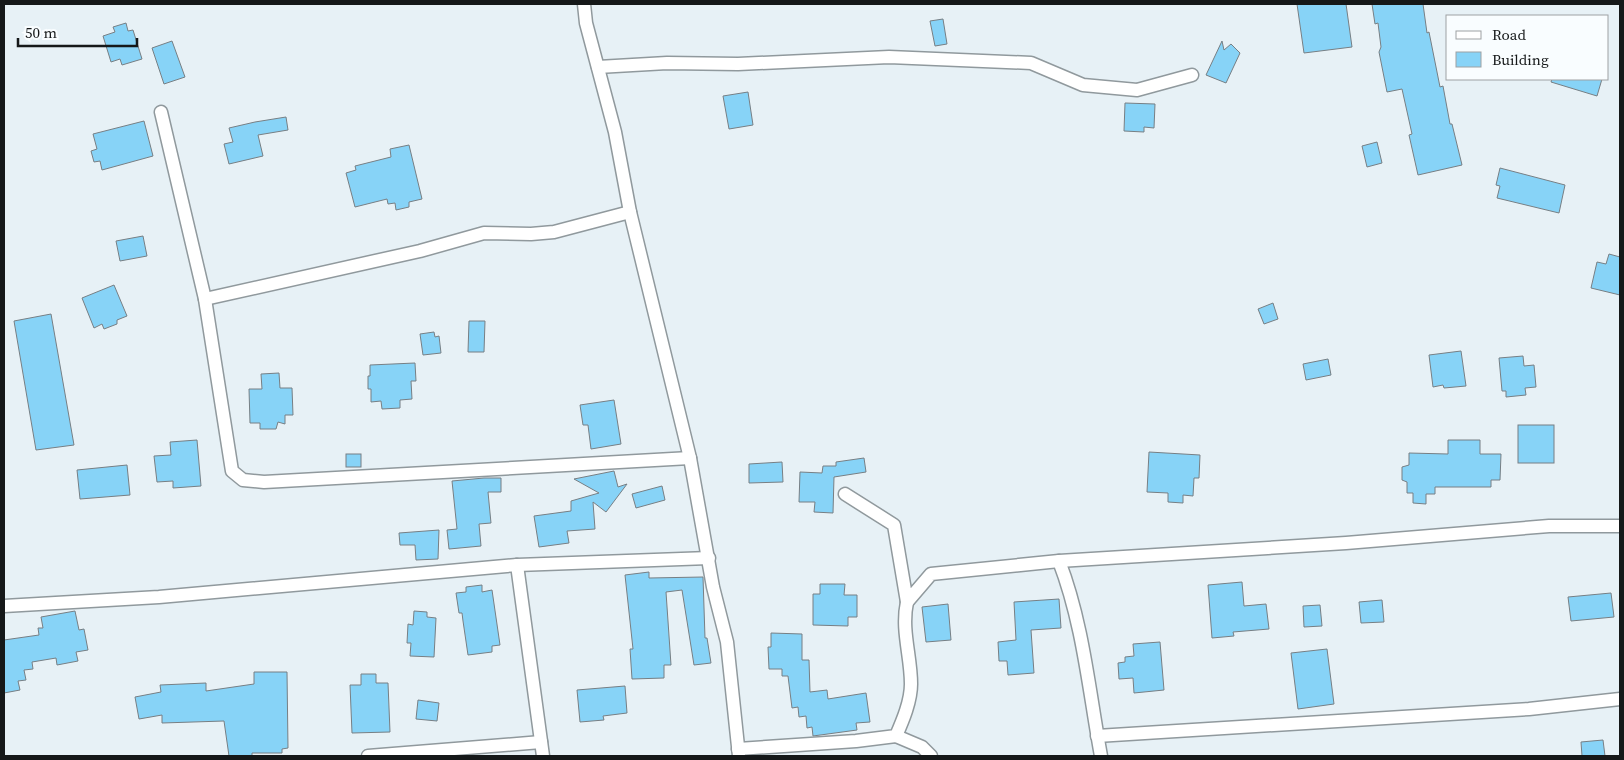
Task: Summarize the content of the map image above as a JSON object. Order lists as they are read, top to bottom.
{
  "legend": ["Road", "Building"],
  "scale_bar": "50 m"
}
